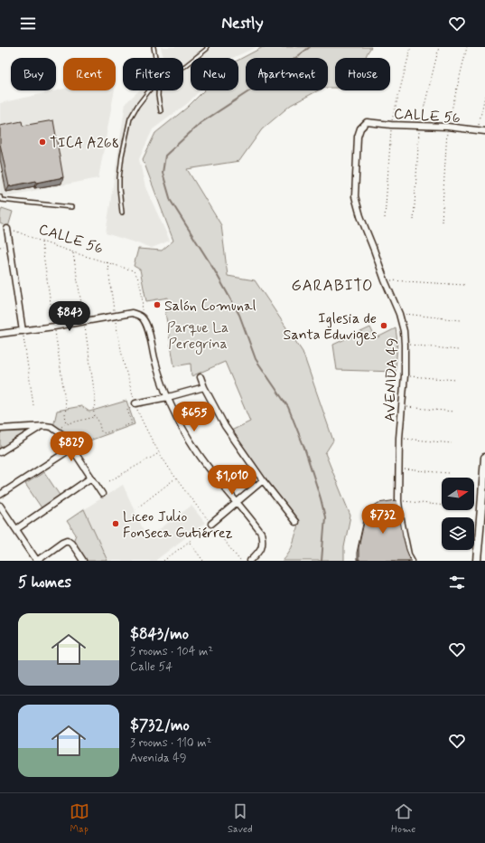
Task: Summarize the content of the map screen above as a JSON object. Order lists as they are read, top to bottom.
{
  "streets": {
    "street": ["CALLE 56", "AVENIDA 49"]
  },
  "crossings": [
    ["CALLE 56", "AVENIDA 49"]
  ],
  "districts": ["GARABITO"],
  "parks": ["Parque La Peregrina"],
  "places": [
    "TICA A268",
    "Salón Comunal",
    "Iglesia de Santa Eduviges",
    "Liceo Julio Fonseca Gutiérrez"
  ],
  "north": "right",
  "page": {
    "header": "Nestly",
    "chip": [
      "Buy",
      "Rent",
      "Filters",
      "New",
      "Apartment",
      "House"
    ],
    "price": [
      "$843",
      "$655",
      "$829",
      "$1,010",
      "$732"
    ],
    "heading": "5 homes",
    "list": [
      {
        "name": "$843/mo",
        "note": "3 rooms · 104 m² · Calle 54"
      },
      {
        "name": "$732/mo",
        "note": "3 rooms · 110 m² · Avenida 49"
      }
    ],
    "tabs": ["Map", "Saved", "Home"]
  }
}
